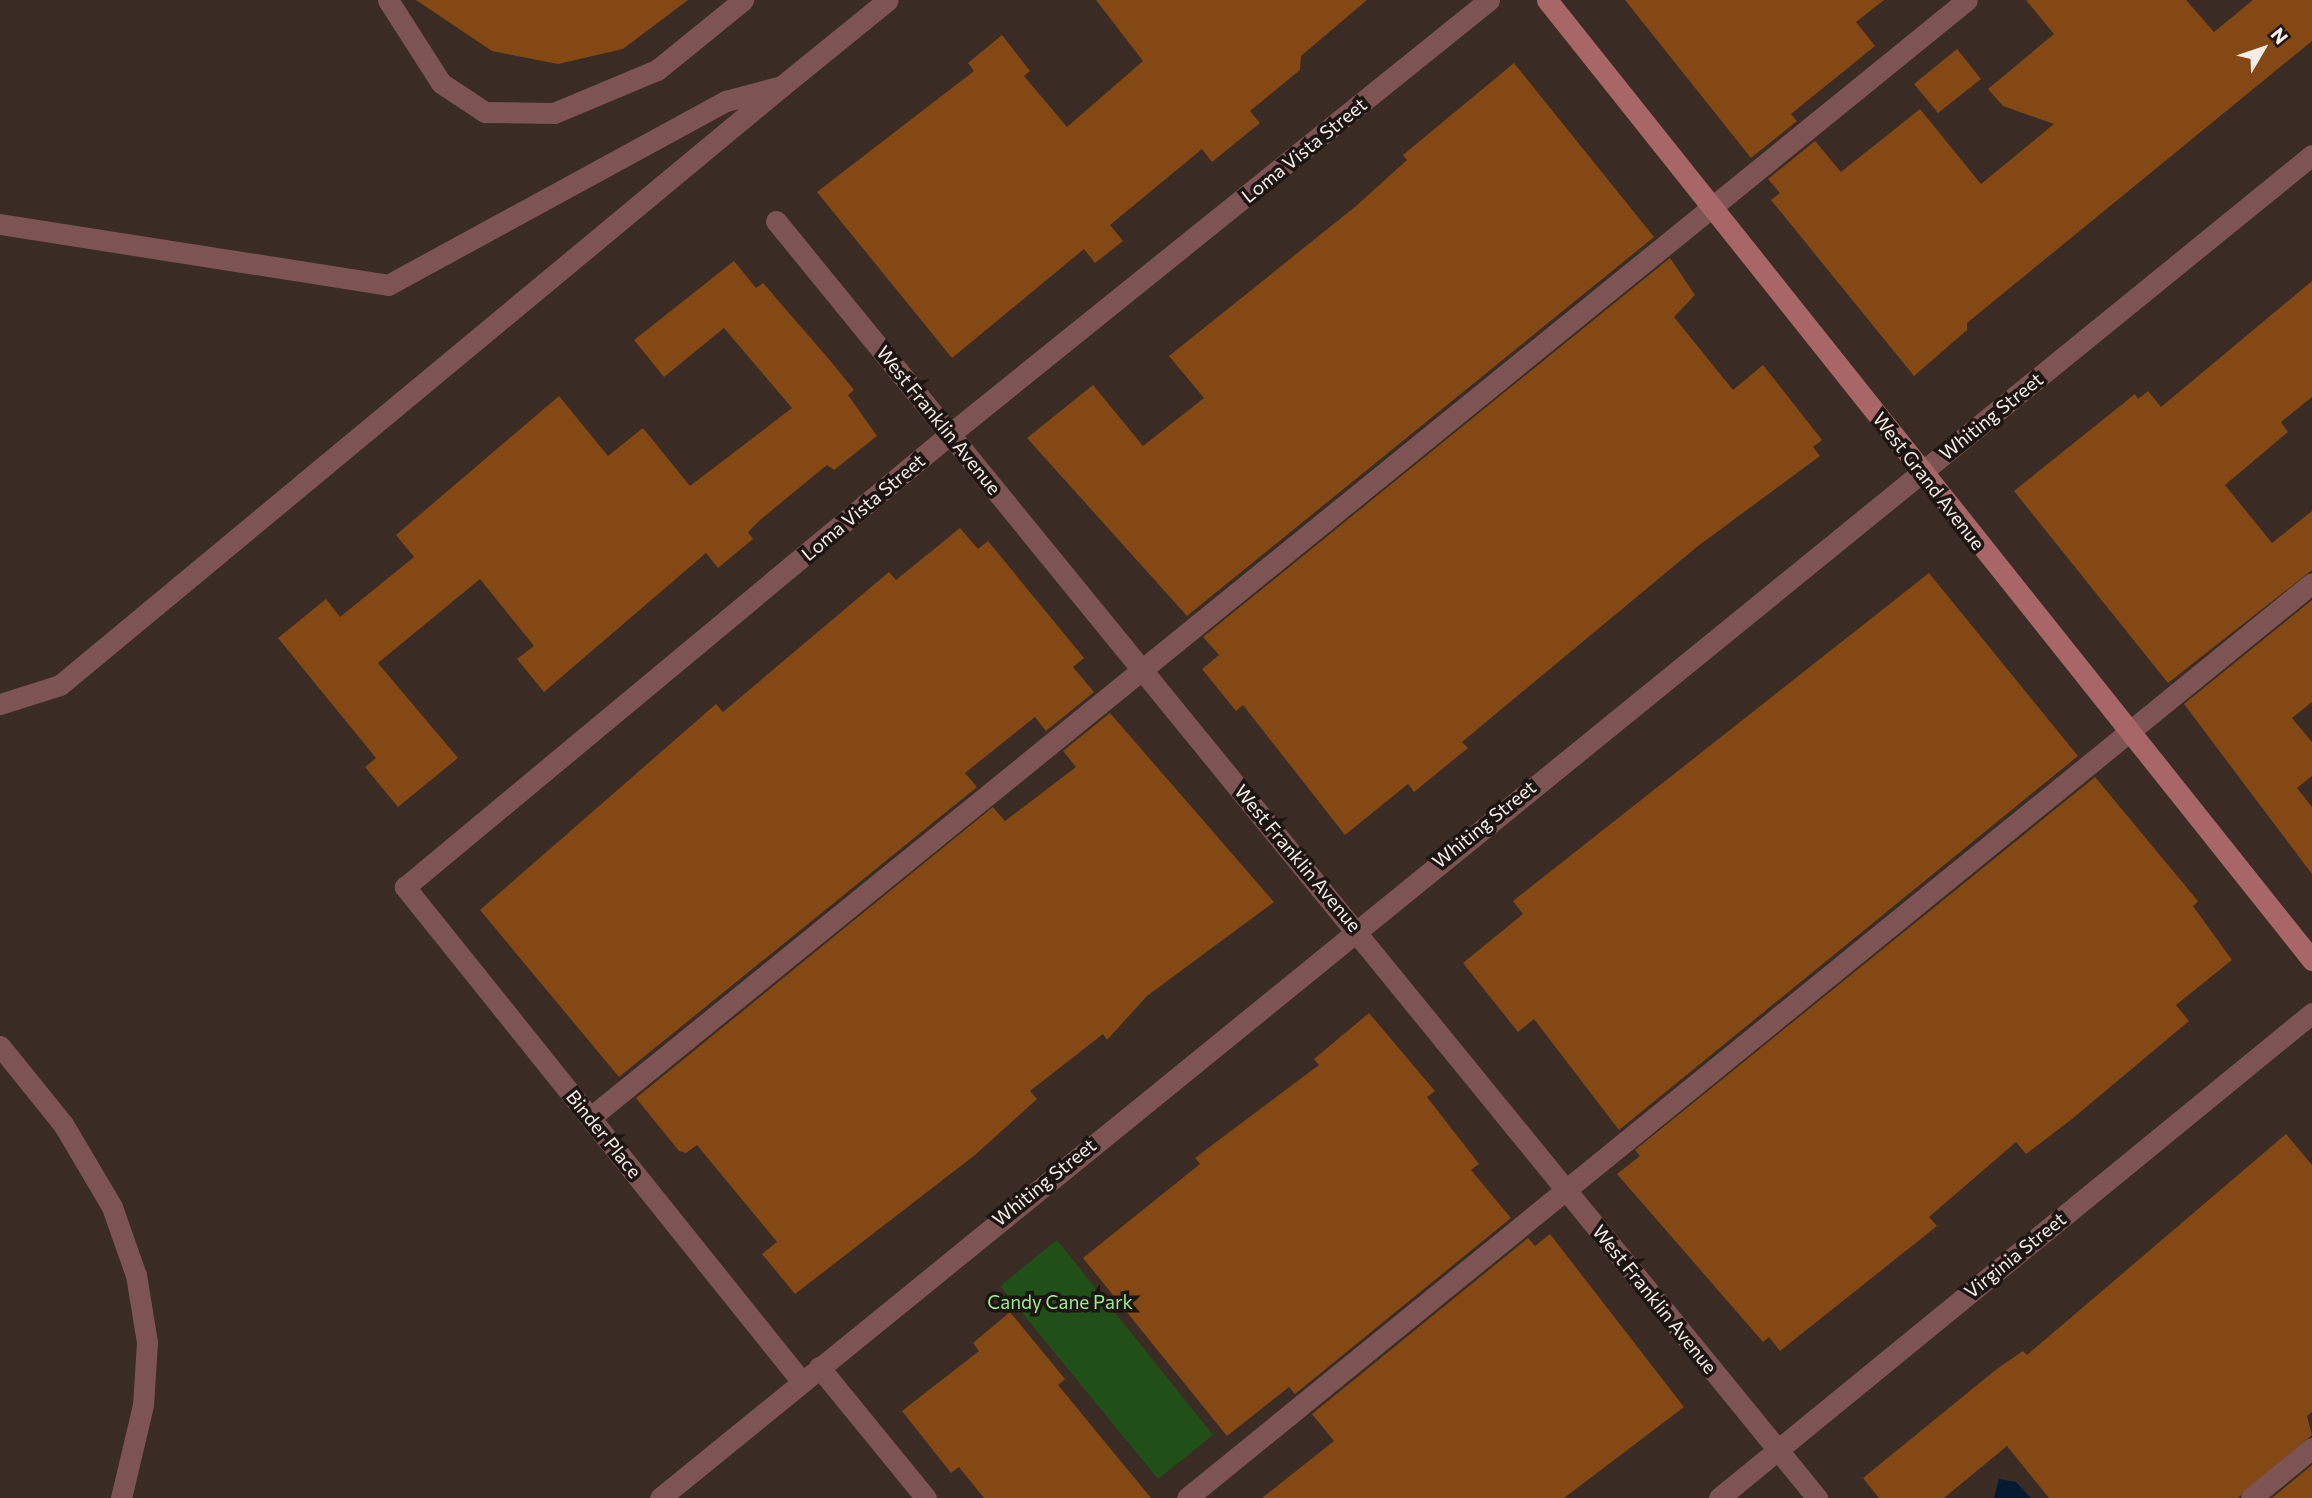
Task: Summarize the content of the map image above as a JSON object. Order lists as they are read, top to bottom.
{
  "streets": {
    "main road": ["West Grand Avenue"],
    "street": [
      "Loma Vista Street",
      "Whiting Street",
      "West Franklin Avenue",
      "Binder Place",
      "Virginia Street"
    ]
  },
  "crossings": [
    ["Loma Vista Street", "West Franklin Avenue"],
    ["Loma Vista Street", "Binder Place"],
    ["Whiting Street", "West Franklin Avenue"],
    ["Whiting Street", "West Grand Avenue"],
    ["Whiting Street", "Binder Place"],
    ["West Franklin Avenue", "Virginia Street"]
  ],
  "parks": ["Candy Cane Park"],
  "north": "top right"
}
